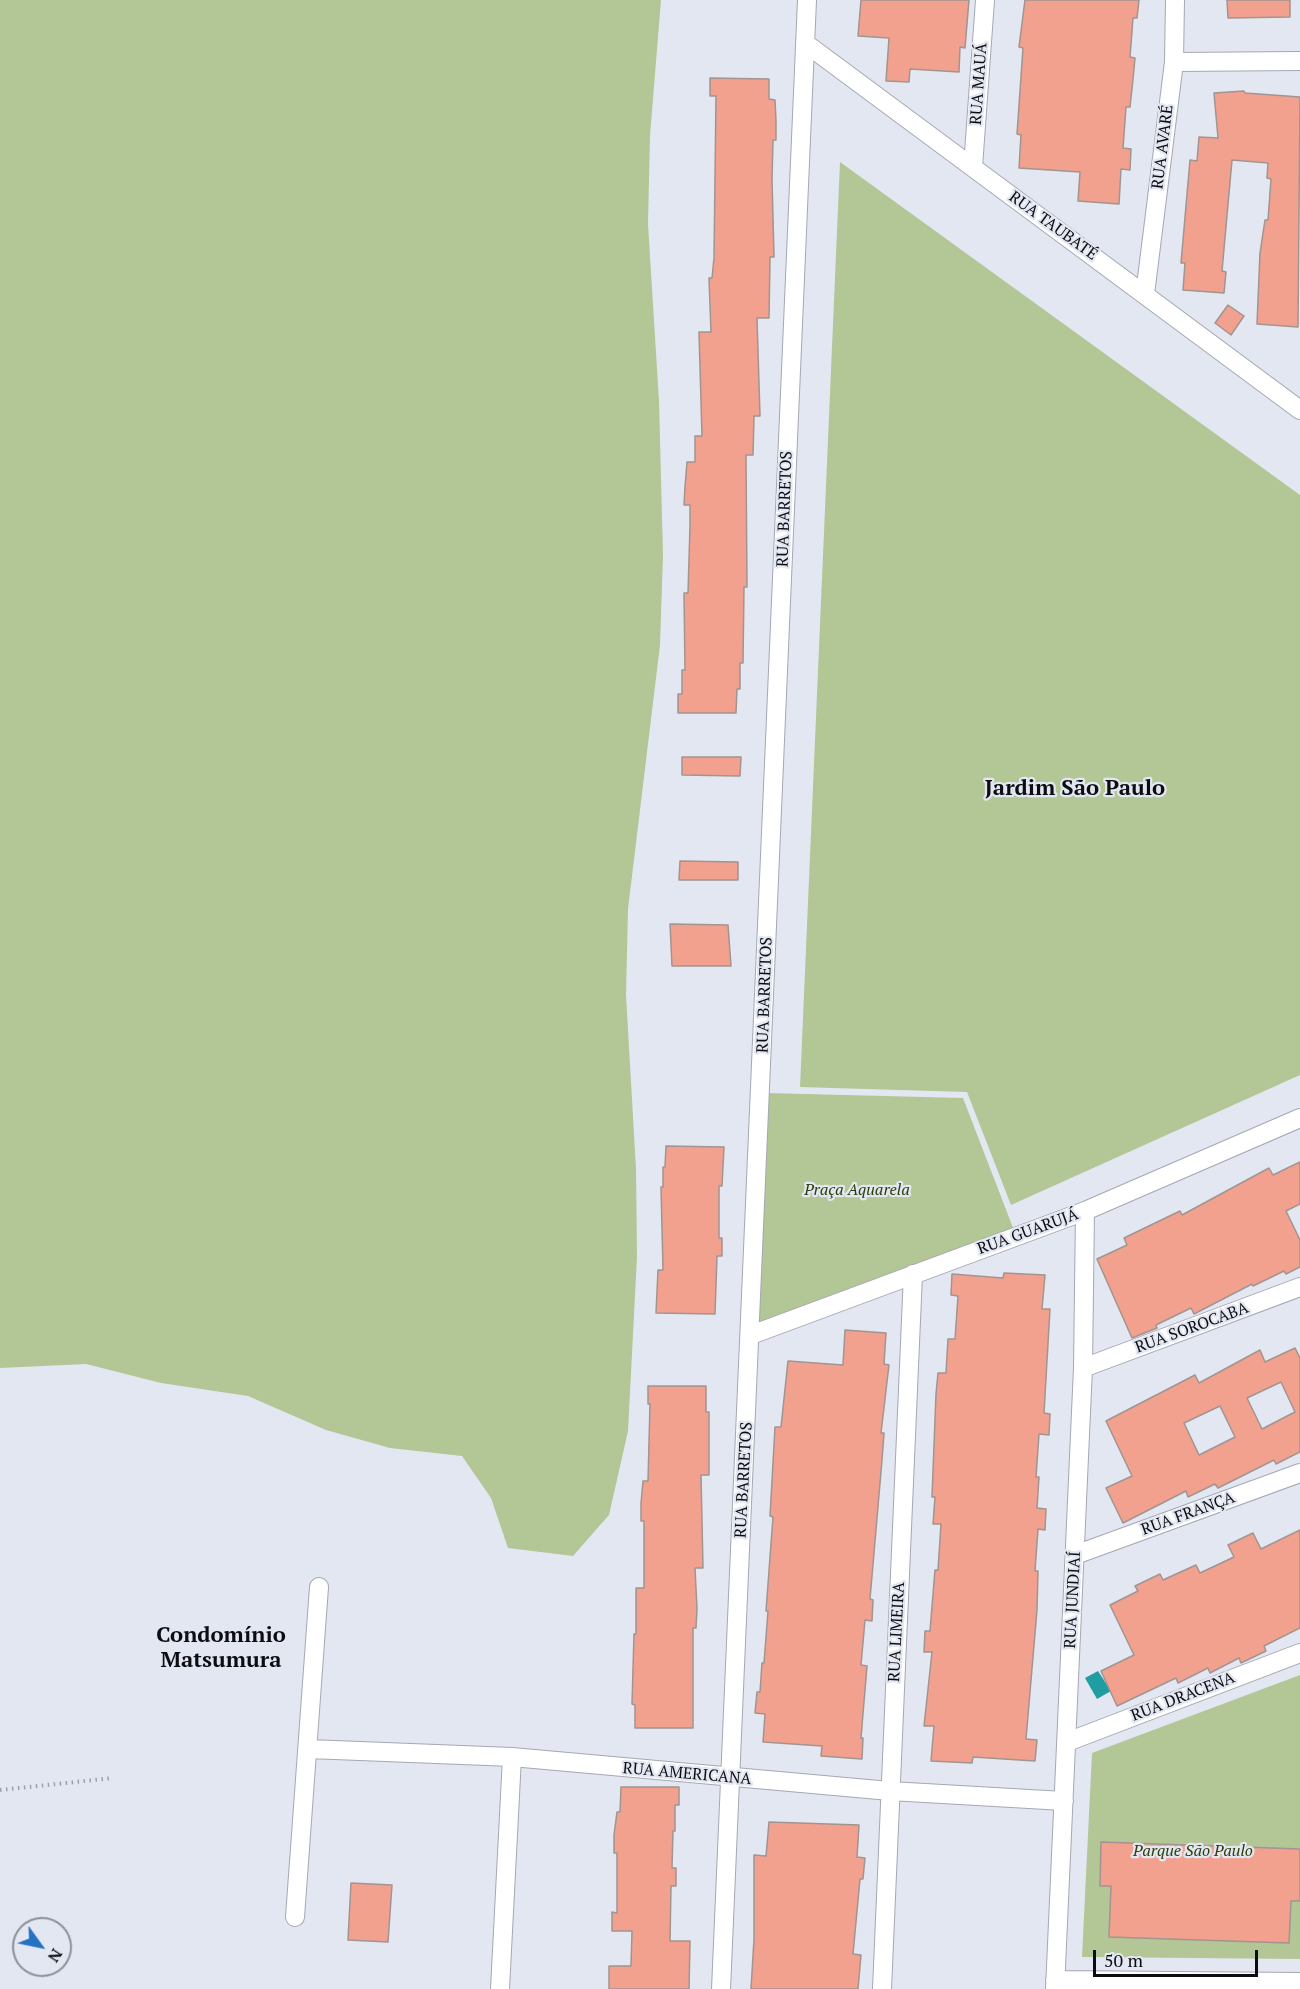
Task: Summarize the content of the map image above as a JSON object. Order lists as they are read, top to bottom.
{
  "streets": {
    "street": [
      "RUA MAUÁ",
      "RUA AVARÉ",
      "RUA TAUBATÉ",
      "RUA BARRETOS",
      "RUA GUARUJÁ",
      "RUA SOROCABA",
      "RUA FRANÇA",
      "RUA JUNDIAÍ",
      "RUA LIMEIRA",
      "RUA DRACENA",
      "RUA AMERICANA"
    ]
  },
  "crossings": [
    ["RUA MAUÁ", "RUA TAUBATÉ"],
    ["RUA AVARÉ", "RUA TAUBATÉ"],
    ["RUA TAUBATÉ", "RUA BARRETOS"],
    ["RUA BARRETOS", "RUA GUARUJÁ"],
    ["RUA BARRETOS", "RUA AMERICANA"],
    ["RUA GUARUJÁ", "RUA JUNDIAÍ"],
    ["RUA GUARUJÁ", "RUA LIMEIRA"],
    ["RUA SOROCABA", "RUA JUNDIAÍ"],
    ["RUA FRANÇA", "RUA JUNDIAÍ"],
    ["RUA JUNDIAÍ", "RUA DRACENA"],
    ["RUA JUNDIAÍ", "RUA AMERICANA"],
    ["RUA LIMEIRA", "RUA AMERICANA"]
  ],
  "districts": ["Jardim São Paulo", "Condomínio Matsumura"],
  "parks": ["Praça Aquarela", "Parque São Paulo"],
  "scale_bar": "50 m",
  "north": "bottom right"
}
